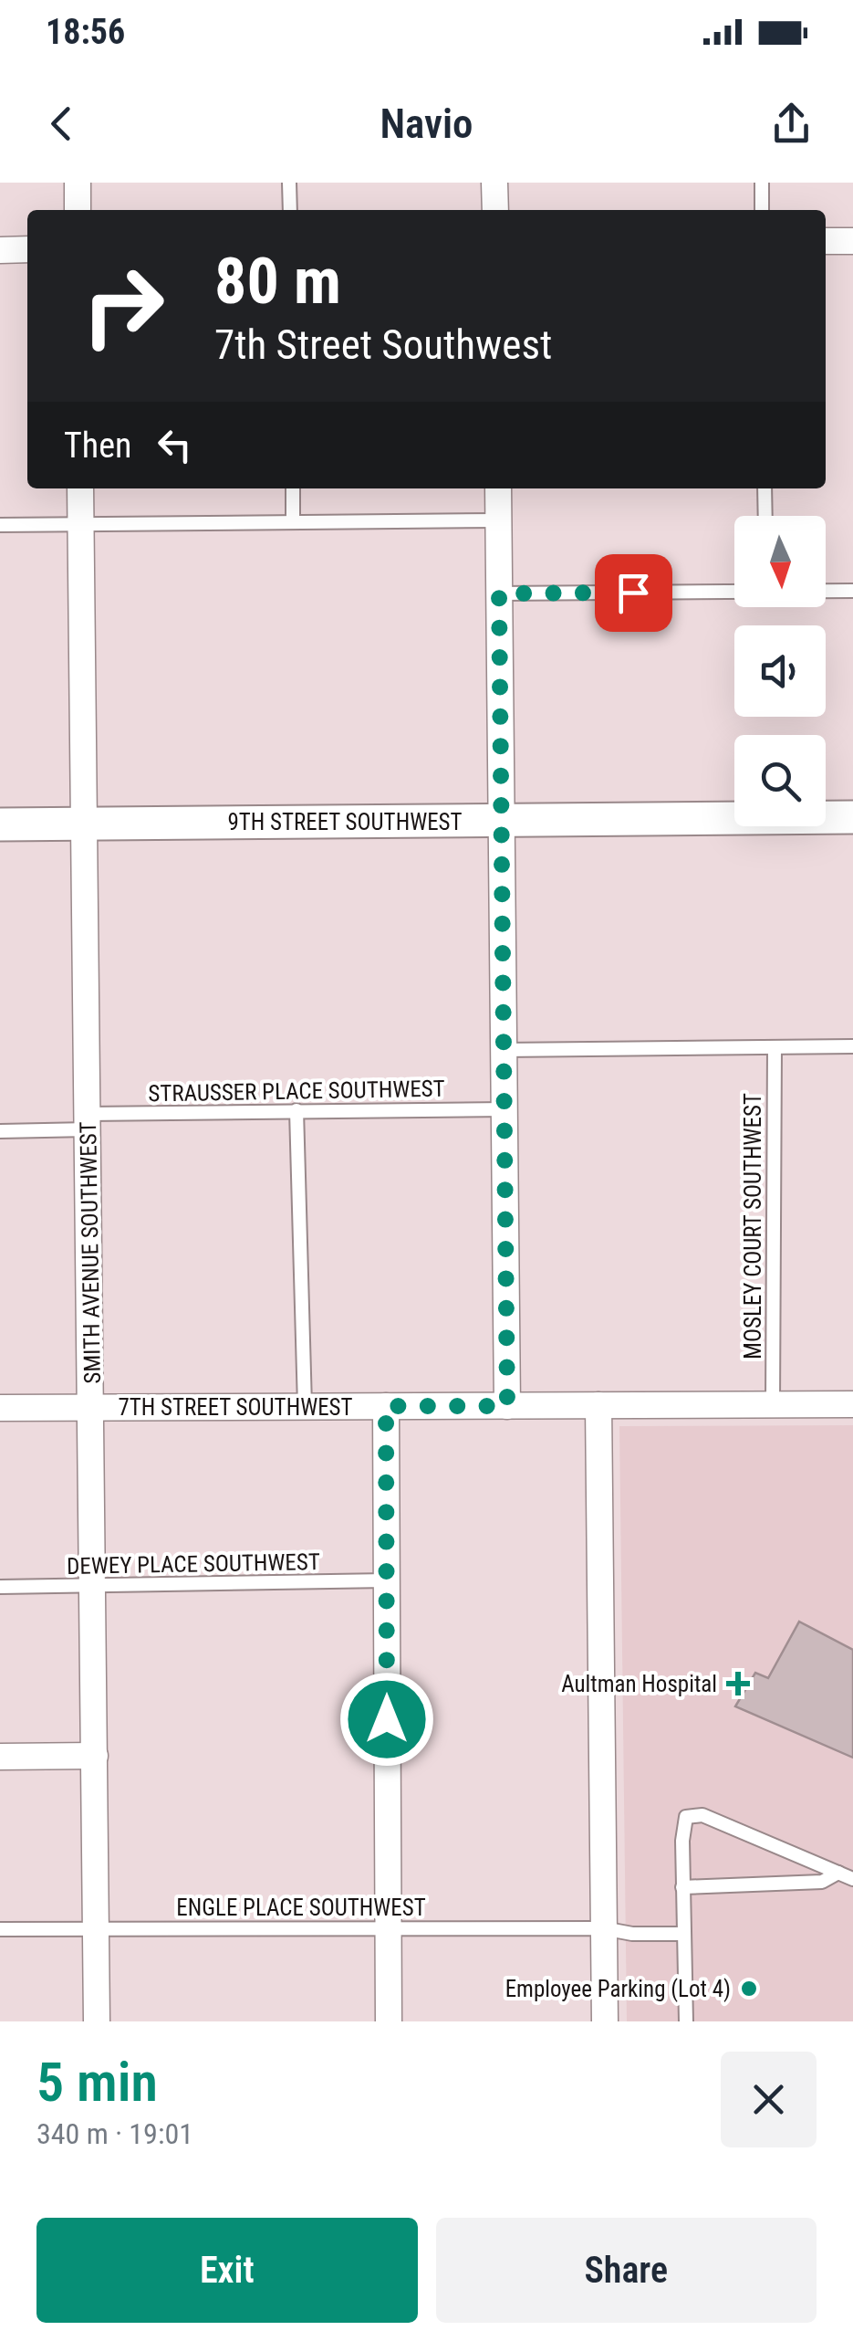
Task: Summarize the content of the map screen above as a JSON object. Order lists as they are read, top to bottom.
{
  "streets": {
    "street": ["9TH STREET SOUTHWEST", "SMITH AVENUE SOUTHWEST", "7TH STREET SOUTHWEST"],
    "lane": [
      "STRAUSSER PLACE SOUTHWEST",
      "MOSLEY COURT SOUTHWEST",
      "DEWEY PLACE SOUTHWEST",
      "ENGLE PLACE SOUTHWEST"
    ]
  },
  "crossings": [
    ["9TH STREET SOUTHWEST", "SMITH AVENUE SOUTHWEST"],
    ["STRAUSSER PLACE SOUTHWEST", "SMITH AVENUE SOUTHWEST"],
    ["MOSLEY COURT SOUTHWEST", "7TH STREET SOUTHWEST"],
    ["SMITH AVENUE SOUTHWEST", "7TH STREET SOUTHWEST"],
    ["SMITH AVENUE SOUTHWEST", "DEWEY PLACE SOUTHWEST"],
    ["SMITH AVENUE SOUTHWEST", "ENGLE PLACE SOUTHWEST"]
  ],
  "places": {
    "health": ["Aultman Hospital"],
    "other": ["Employee Parking (Lot 4)"]
  },
  "north": "bottom",
  "page": {
    "status": "18:56",
    "header": "Navio",
    "turn": ["80 m", "7th Street Southwest"],
    "then": "Then",
    "heading": ["5 min", "340 m · 19:01"],
    "buttons": ["Exit", "Share"]
  }
}
